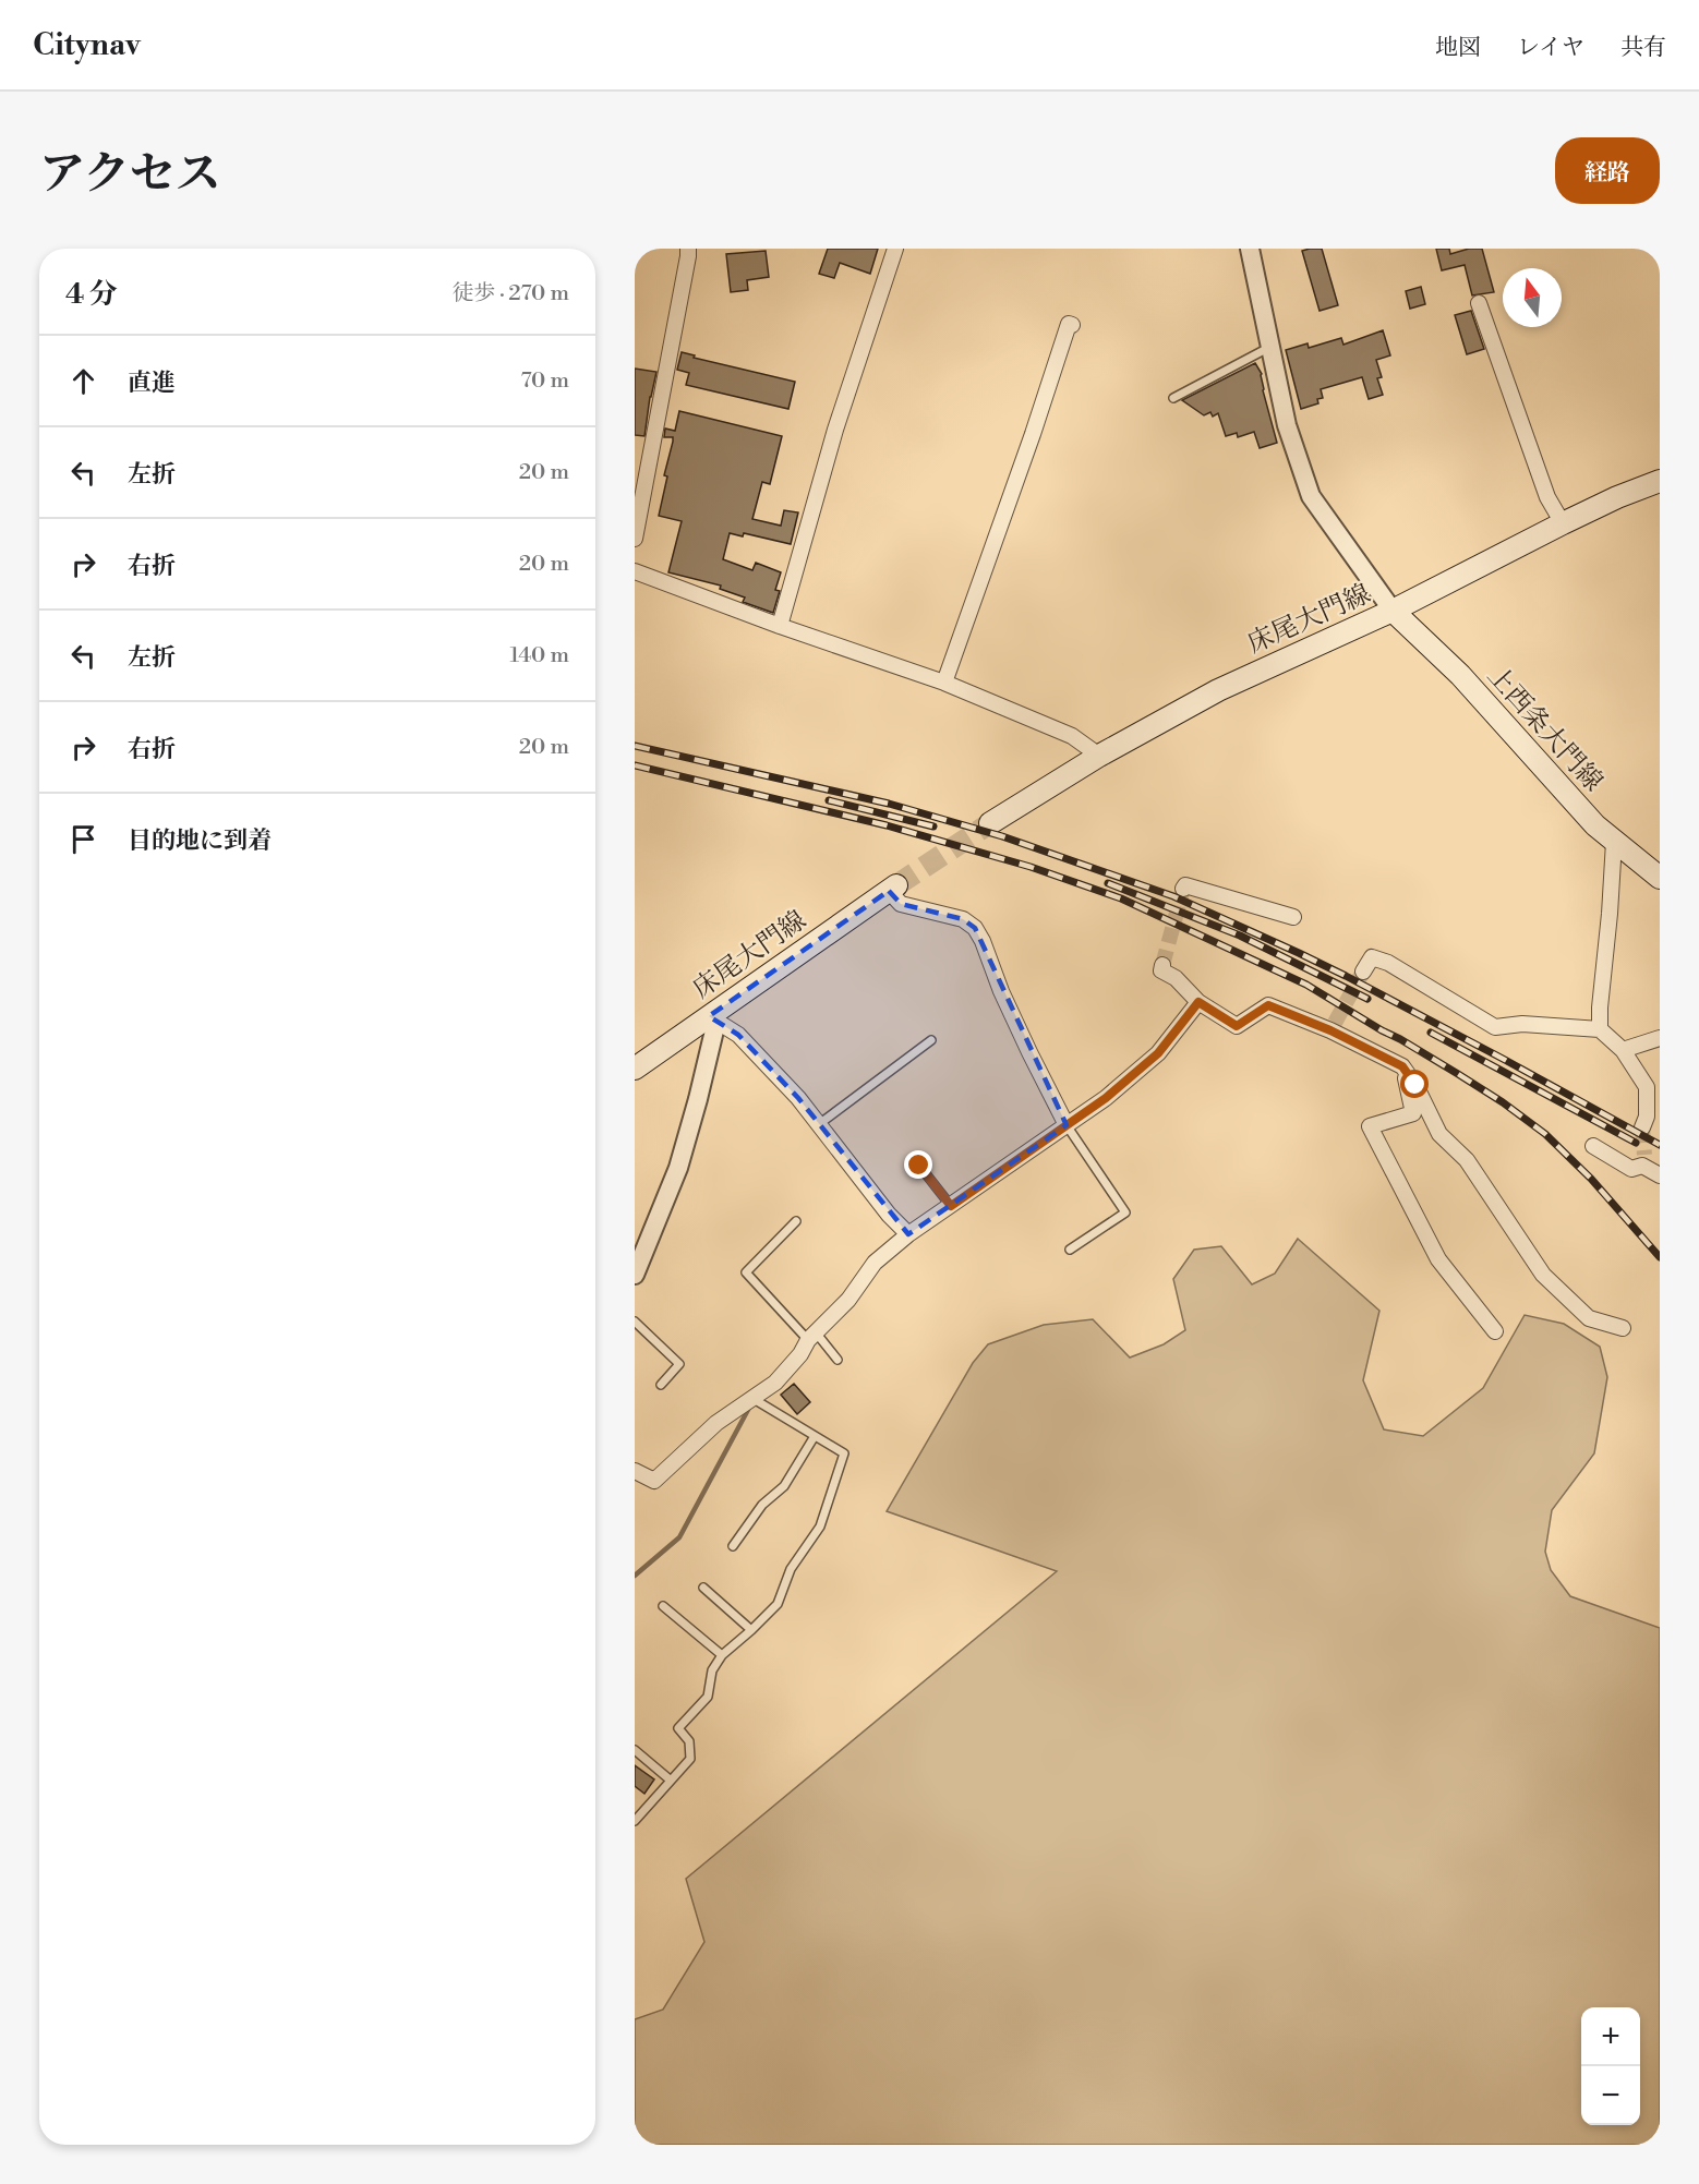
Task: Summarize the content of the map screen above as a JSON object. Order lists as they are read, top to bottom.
{
  "streets": {
    "main road": ["床尾大門線", "上西条大門線"]
  },
  "crossings": [
    ["床尾大門線", "上西条大門線"]
  ],
  "north": "top",
  "page": {
    "header": "Citynav",
    "nav": ["地図", "レイヤ", "共有"],
    "title": "アクセス",
    "buttons": "経路",
    "heading": ["4 分", "徒歩 · 270 m"],
    "list": [
      ["直進", "70 m"],
      ["左折", "20 m"],
      ["右折", "20 m"],
      ["左折", "140 m"],
      ["右折", "20 m"],
      "目的地に到着"
    ],
    "map_buttons": ["+", "−"]
  }
}
